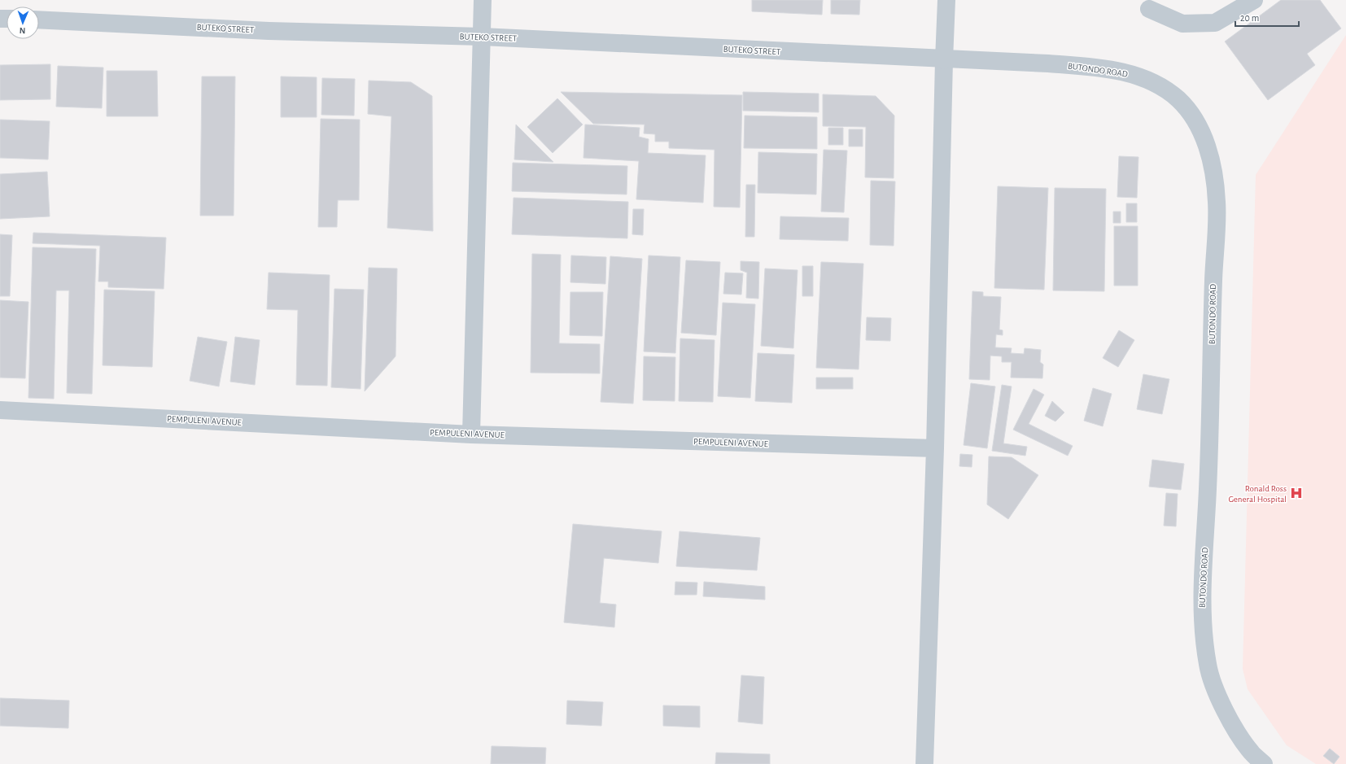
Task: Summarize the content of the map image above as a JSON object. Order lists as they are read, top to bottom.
{
  "streets": {
    "street": ["BUTEKO STREET", "BUTONDO ROAD", "PEMPULENI AVENUE"]
  },
  "crossings": [
    ["BUTEKO STREET", "BUTONDO ROAD"]
  ],
  "places": {
    "hospital": ["Ronald Ross General Hospital"]
  },
  "scale_bar": "20 m",
  "north": "bottom"
}
